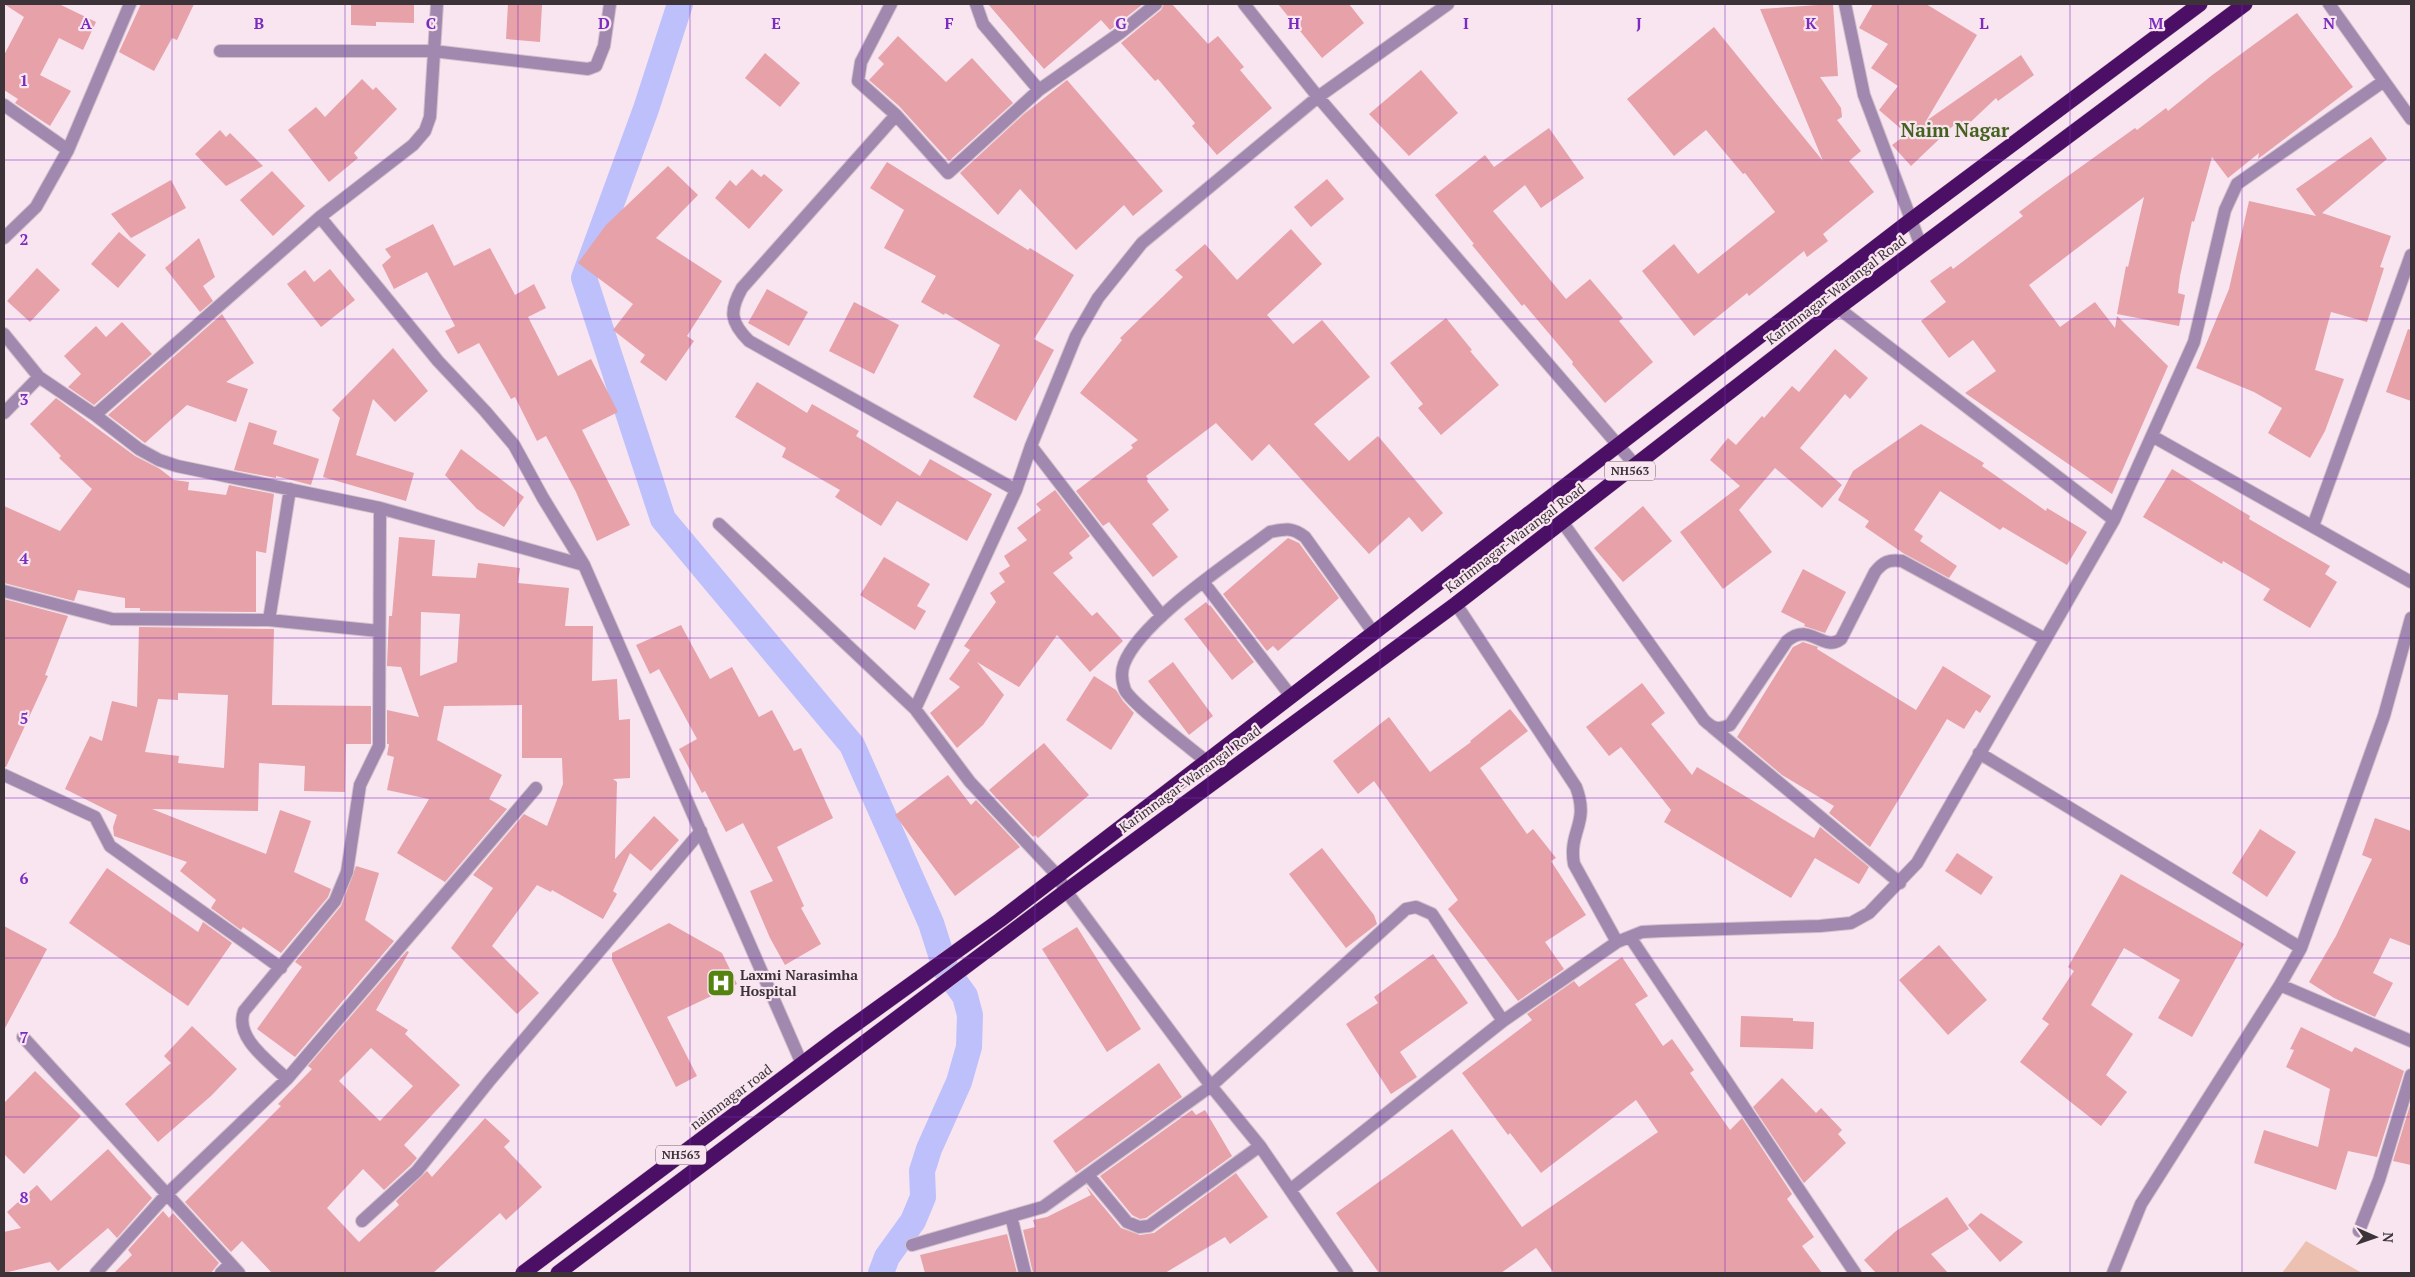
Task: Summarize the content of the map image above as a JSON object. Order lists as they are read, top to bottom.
{
  "streets": {
    "highway": ["Karimnagar-Warangal Road", "NH563", "naimnagar road"]
  },
  "crossings": [
    ["Karimnagar-Warangal Road", "naimnagar road"]
  ],
  "districts": ["Naim Nagar"],
  "places": {
    "hospital": ["Laxmi Narasimha Hospital"]
  },
  "north": "right",
  "grid": {
    "columns": [
      "A",
      "B",
      "C",
      "D",
      "E",
      "F",
      "G",
      "H",
      "I",
      "J",
      "K",
      "L",
      "M",
      "N"
    ],
    "rows": [
      "1",
      "2",
      "3",
      "4",
      "5",
      "6",
      "7",
      "8"
    ]
  }
}
